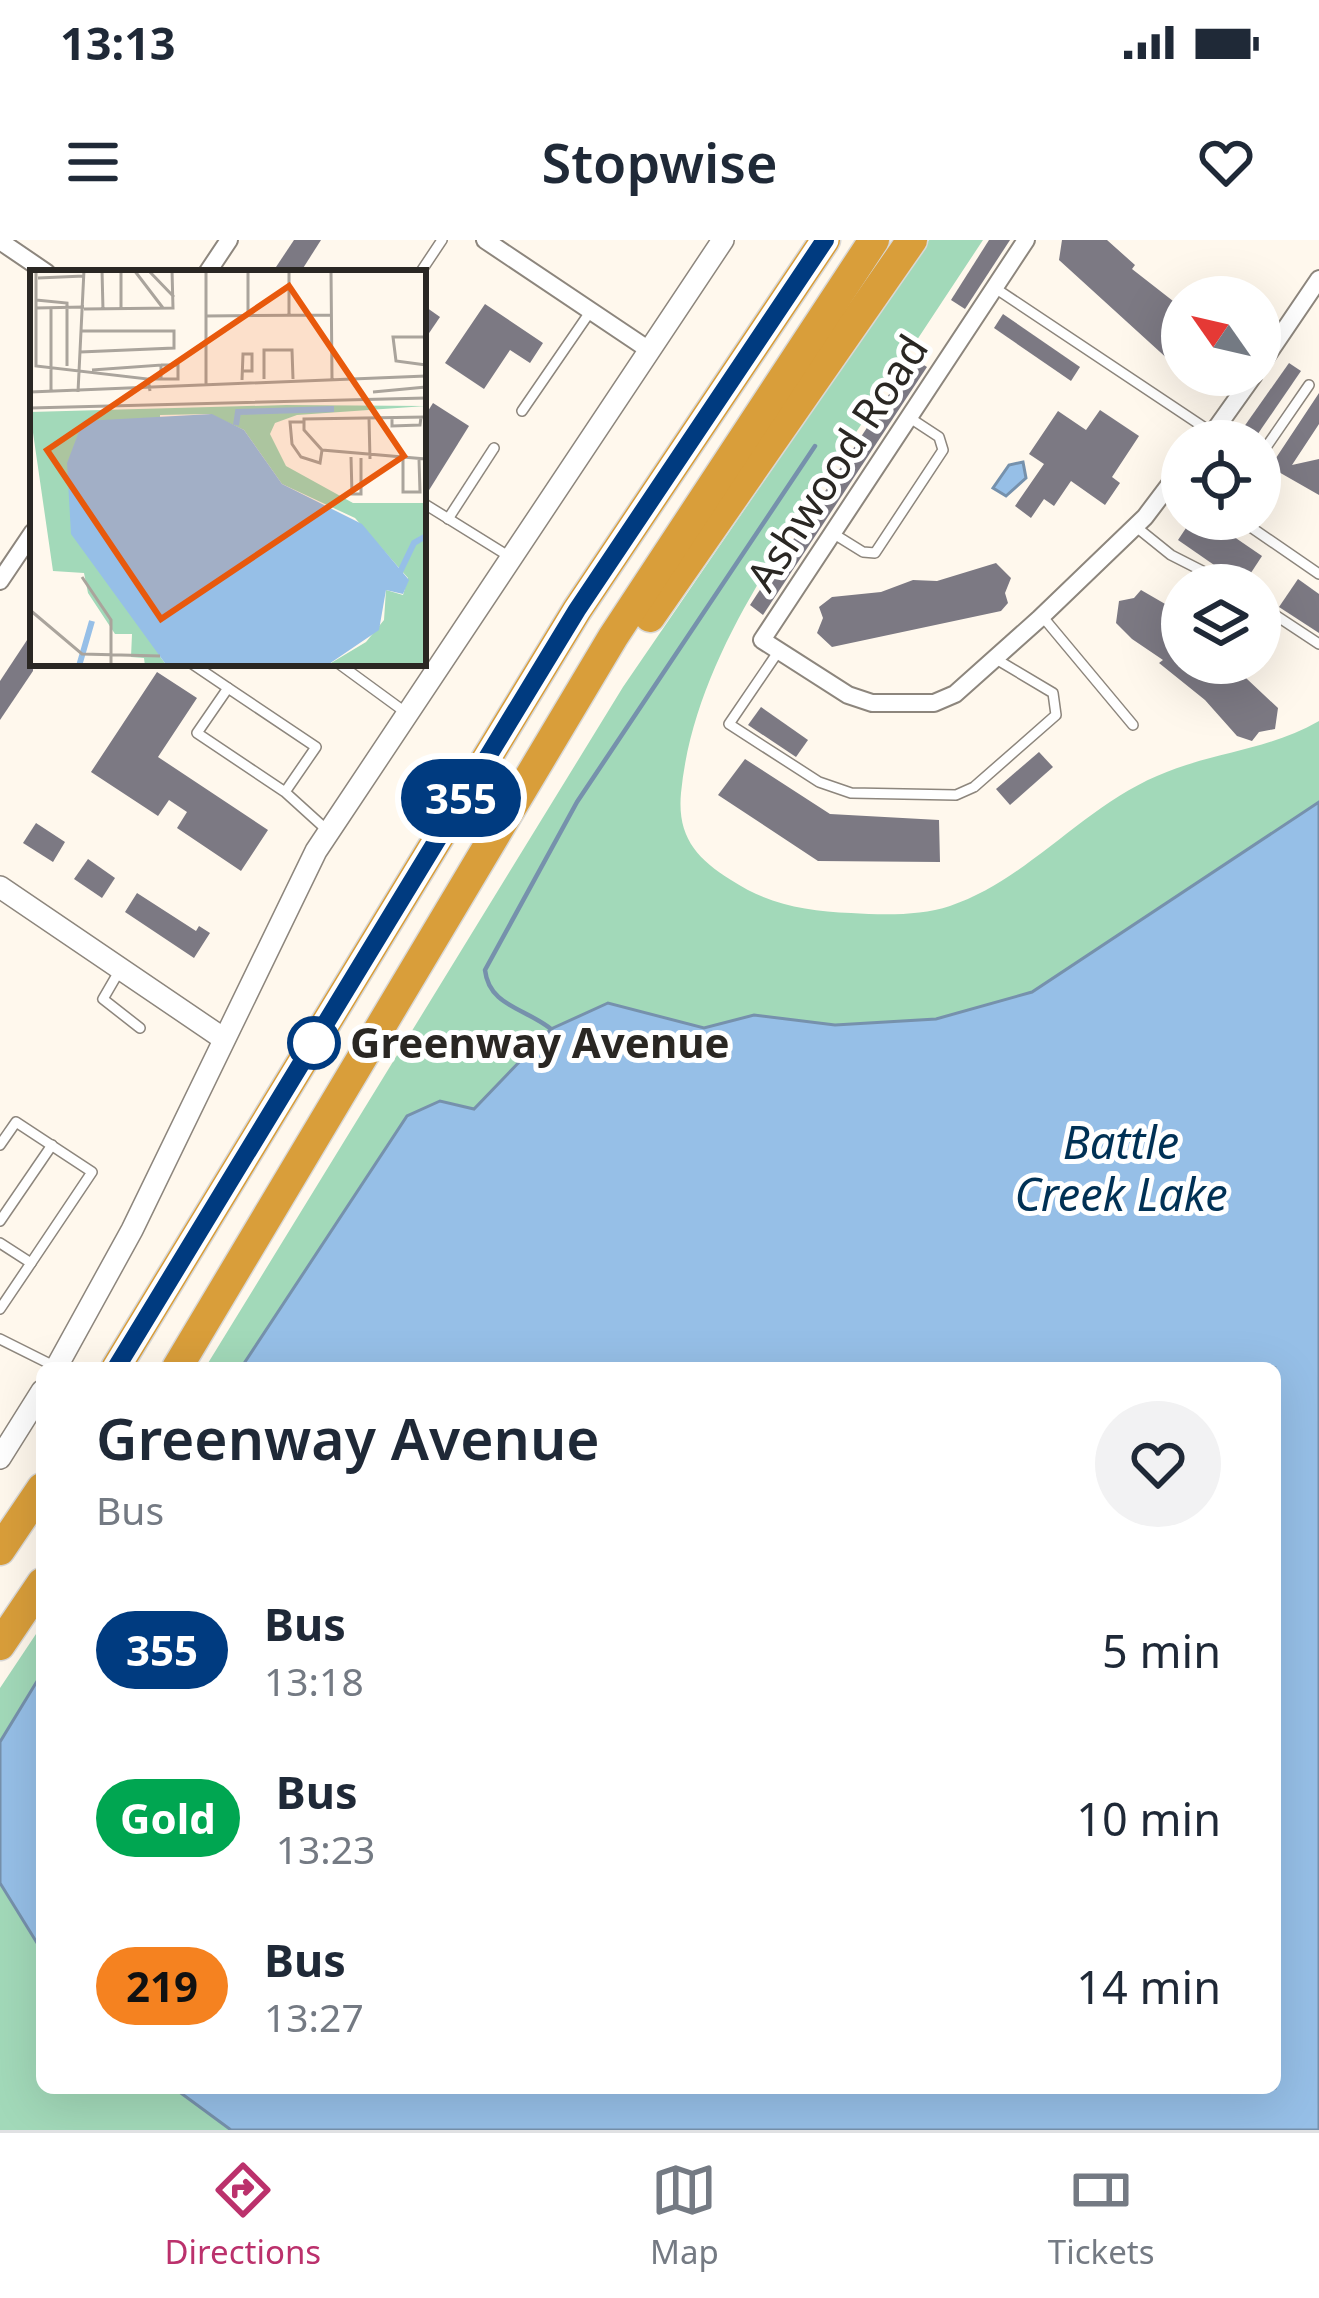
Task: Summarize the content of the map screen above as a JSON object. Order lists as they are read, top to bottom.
{
  "streets": {
    "street": ["Ashwood Road"]
  },
  "water": ["Battle Creek Lake"],
  "places": ["Greenway Avenue"],
  "lines": ["bus line 355"],
  "north": "top left",
  "page": {
    "status": "13:13",
    "header": "Stopwise",
    "on_map": "355",
    "heading": ["Greenway Avenue", "Bus"],
    "list": [
      {
        "mark": "355",
        "name": "Bus",
        "note": "13:18",
        "value": "5 min"
      },
      {
        "mark": "Gold",
        "name": "Bus",
        "note": "13:23",
        "value": "10 min"
      },
      {
        "mark": "219",
        "name": "Bus",
        "note": "13:27",
        "value": "14 min"
      }
    ],
    "tabs": ["Directions", "Map", "Tickets"]
  }
}
